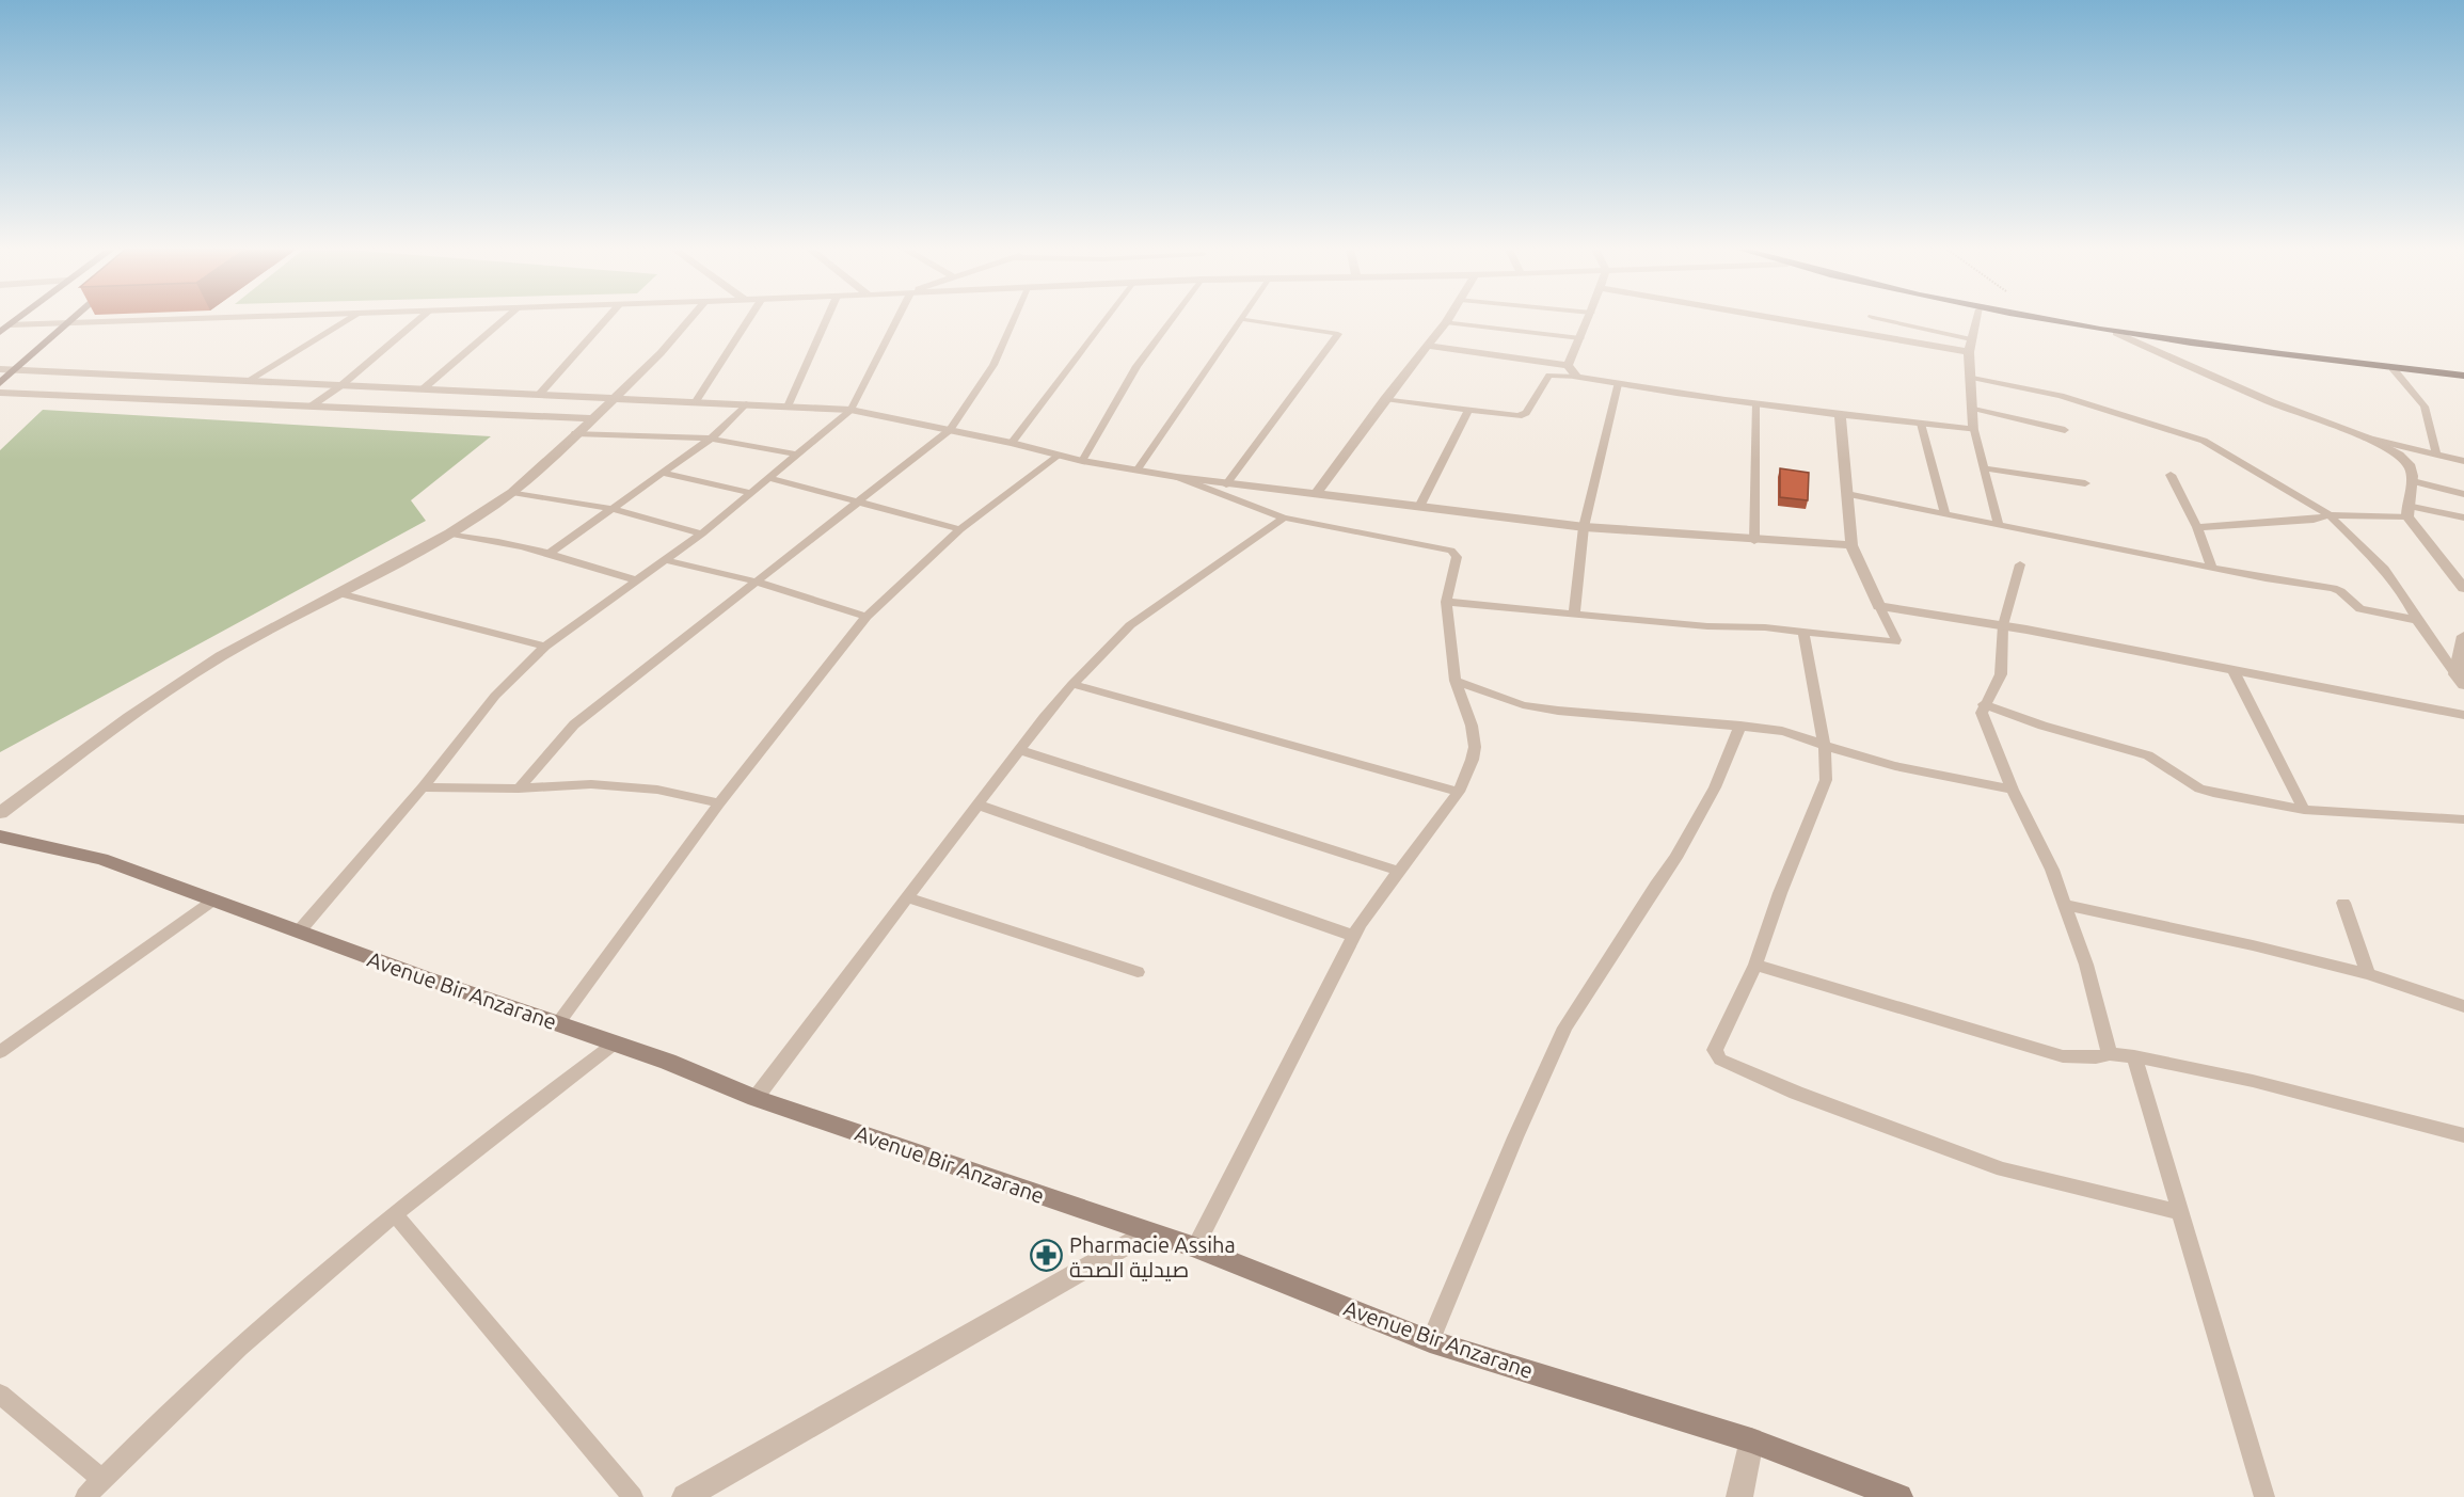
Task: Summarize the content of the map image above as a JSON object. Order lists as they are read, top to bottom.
{
  "streets": {
    "street": ["Avenue Bir Anzarane"]
  },
  "places": {
    "pharmacy": ["Pharmacie Assiha صيدلية الصحة"]
  }
}
